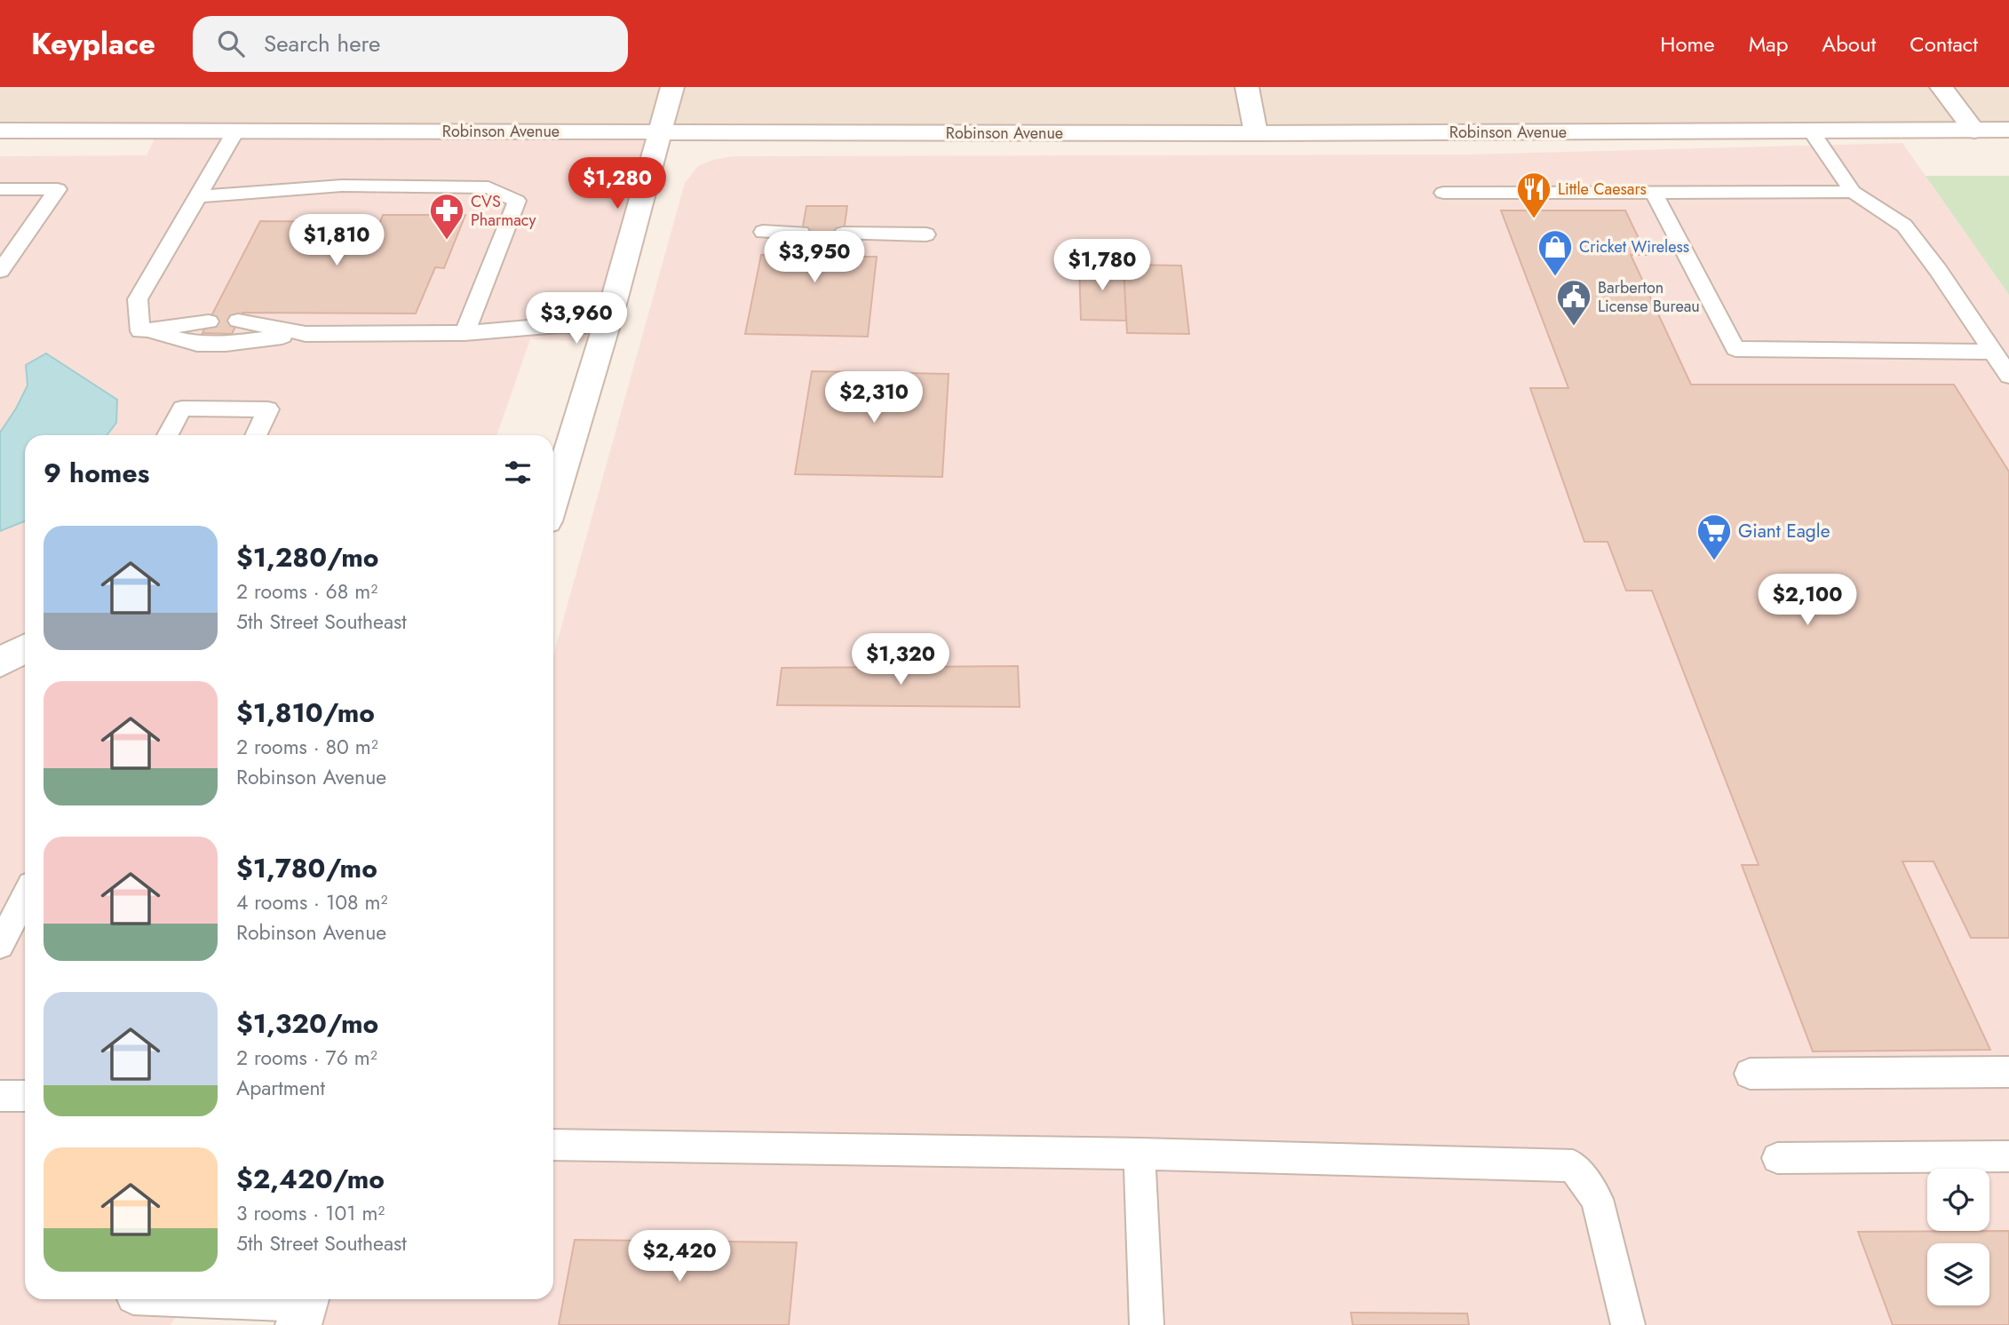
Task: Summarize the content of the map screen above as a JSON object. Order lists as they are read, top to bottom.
{
  "streets": {
    "main road": ["Robinson Avenue"]
  },
  "places": {
    "restaurant": ["Little Caesars"],
    "pharmacy": ["CVS Pharmacy"],
    "shop": ["Cricket Wireless"],
    "public building": ["Barberton License Bureau"],
    "supermarket": ["Giant Eagle"]
  },
  "page": {
    "header": "Keyplace",
    "search": "Search here",
    "nav": [
      "Home",
      "Map",
      "About",
      "Contact"
    ],
    "price": [
      "$1,280",
      "$1,810",
      "$3,950",
      "$1,780",
      "$3,960",
      "$2,310",
      "$2,100",
      "$1,320",
      "$2,420"
    ],
    "heading": "9 homes",
    "list": [
      {
        "name": "$1,280/mo",
        "note": "2 rooms · 68 m² · 5th Street Southeast"
      },
      {
        "name": "$1,810/mo",
        "note": "2 rooms · 80 m² · Robinson Avenue"
      },
      {
        "name": "$1,780/mo",
        "note": "4 rooms · 108 m² · Robinson Avenue"
      },
      {
        "name": "$1,320/mo",
        "note": "2 rooms · 76 m² · Apartment"
      },
      {
        "name": "$2,420/mo",
        "note": "3 rooms · 101 m² · 5th Street Southeast"
      }
    ]
  }
}
